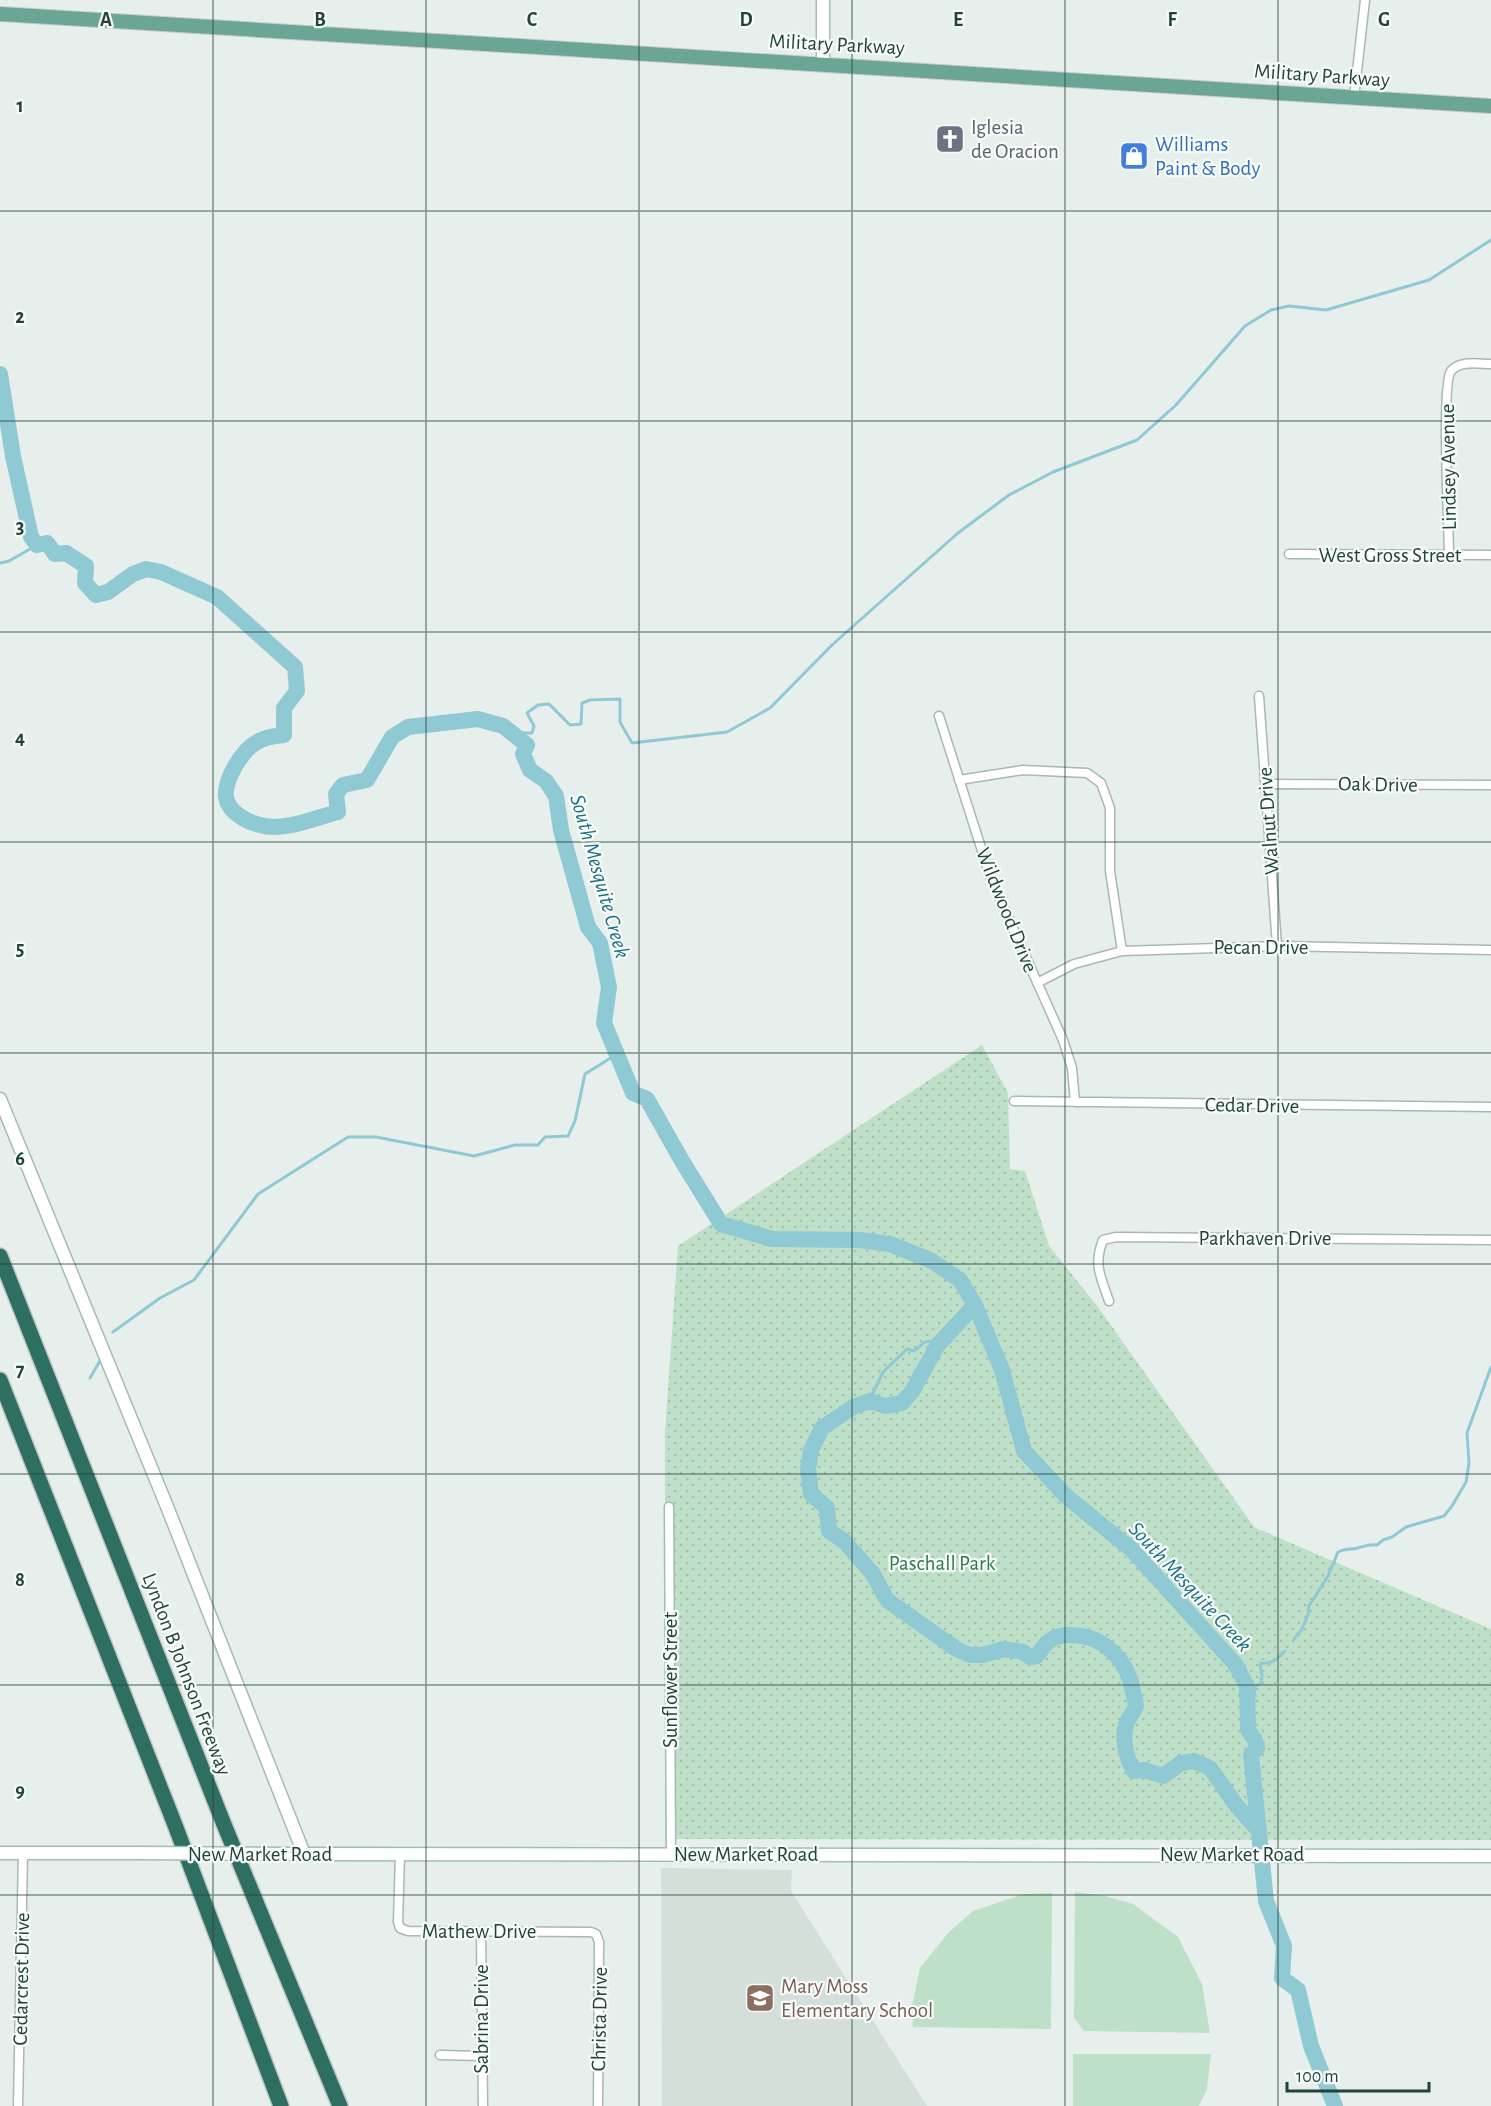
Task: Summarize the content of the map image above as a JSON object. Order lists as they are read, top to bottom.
{
  "streets": {
    "highway": ["Lyndon B Johnson Freeway"],
    "main road": ["Military Parkway"],
    "street": [
      "Lindsey Avenue",
      "West Gross Street",
      "Oak Drive",
      "Walnut Drive",
      "Wildwood Drive",
      "Pecan Drive",
      "Cedar Drive",
      "Parkhaven Drive",
      "Sunflower Street",
      "New Market Road",
      "Mathew Drive",
      "Cedarcrest Drive",
      "Sabrina Drive",
      "Christa Drive"
    ]
  },
  "crossings": [
    ["Lindsey Avenue", "West Gross Street"],
    ["Oak Drive", "Walnut Drive"],
    ["Walnut Drive", "Pecan Drive"],
    ["Wildwood Drive", "Pecan Drive"],
    ["Wildwood Drive", "Cedar Drive"],
    ["Lyndon B Johnson Freeway", "New Market Road"],
    ["Sunflower Street", "New Market Road"],
    ["New Market Road", "Mathew Drive"],
    ["New Market Road", "Cedarcrest Drive"],
    ["Mathew Drive", "Sabrina Drive"],
    ["Mathew Drive", "Christa Drive"]
  ],
  "water": ["South Mesquite Creek"],
  "parks": ["Paschall Park"],
  "places": {
    "church": ["Iglesia de Oracion"],
    "shop": ["Williams Paint & Body"],
    "school or university": ["Mary Moss Elementary School"]
  },
  "scale_bar": "100 m",
  "grid": {
    "columns": [
      "A",
      "B",
      "C",
      "D",
      "E",
      "F",
      "G"
    ],
    "rows": [
      "1",
      "2",
      "3",
      "4",
      "5",
      "6",
      "7",
      "8",
      "9"
    ]
  }
}
